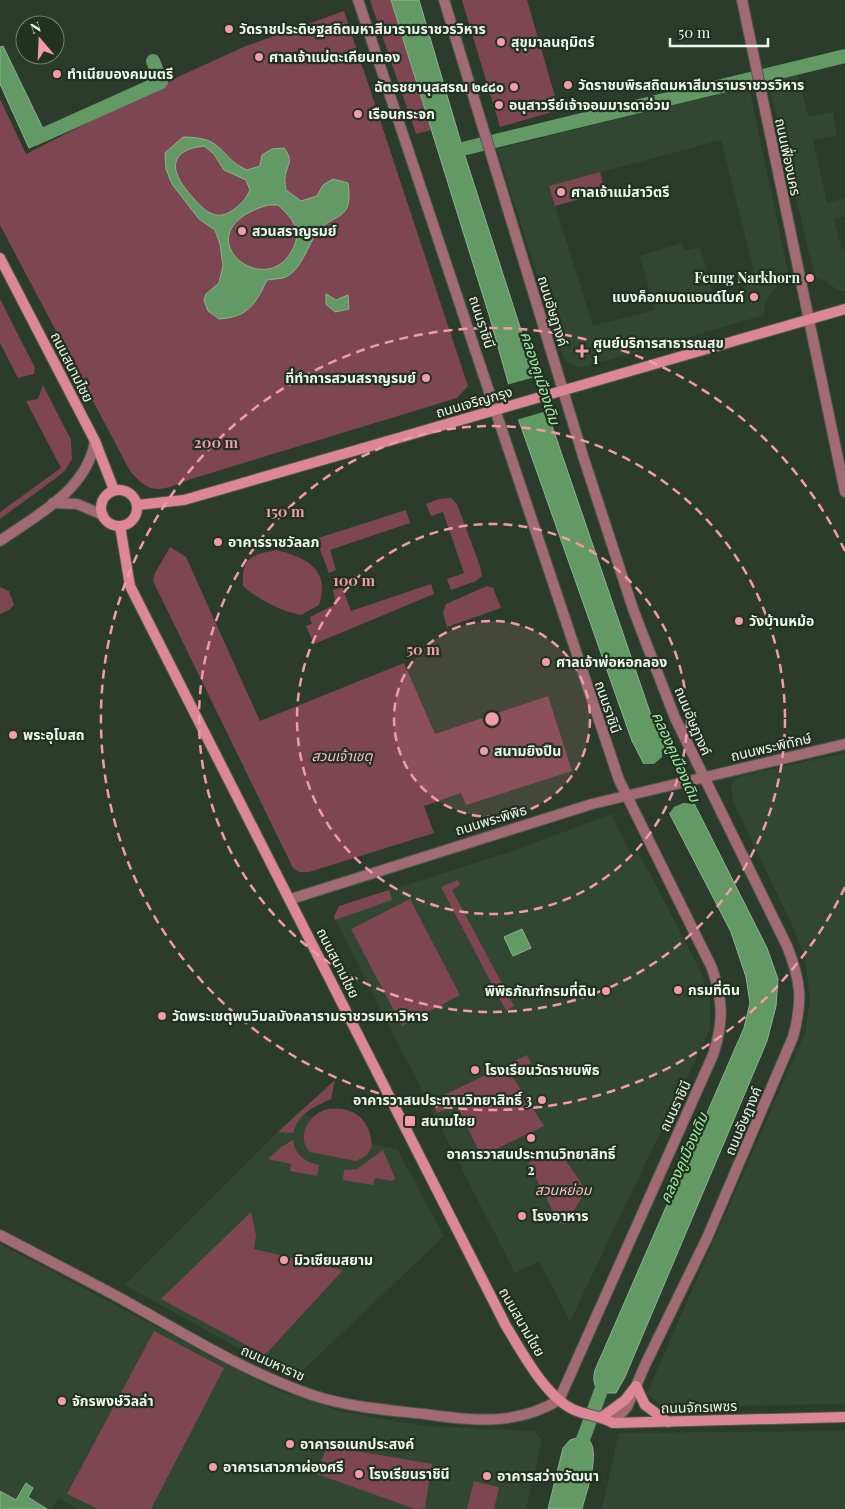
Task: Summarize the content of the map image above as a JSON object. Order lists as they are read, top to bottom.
{
  "streets": {
    "main road": ["ถนนสนามไชย", "ถนนเจริญกรุง", "ถนนจักรเพชร"],
    "street": [
      "ถนนเฟื่องนคร",
      "ถนนอัษฎางค์",
      "ถนนราชินี",
      "ถนนพระพิทักษ์",
      "ถนนพระพิพิธ",
      "ถนนมหาราช"
    ]
  },
  "crossings": [
    ["ถนนเฟื่องนคร", "ถนนเจริญกรุง"],
    ["ถนนอัษฎางค์", "ถนนเจริญกรุง"],
    ["ถนนอัษฎางค์", "ถนนพระพิทักษ์"],
    ["ถนนอัษฎางค์", "ถนนพระพิพิธ"],
    ["ถนนอัษฎางค์", "ถนนจักรเพชร"],
    ["ถนนราชินี", "ถนนสนามไชย"],
    ["ถนนราชินี", "ถนนเจริญกรุง"],
    ["ถนนราชินี", "ถนนพระพิพิธ"],
    ["ถนนราชินี", "ถนนมหาราช"],
    ["ถนนราชินี", "ถนนจักรเพชร"],
    ["ถนนสนามไชย", "ถนนเจริญกรุง"],
    ["ถนนสนามไชย", "ถนนพระพิพิธ"],
    ["ถนนสนามไชย", "ถนนมหาราช"],
    ["ถนนสนามไชย", "ถนนจักรเพชร"],
    ["ถนนพระพิทักษ์", "ถนนพระพิพิธ"],
    ["ถนนมหาราช", "ถนนจักรเพชร"]
  ],
  "water": ["คลองคูเมืองเดิม"],
  "parks": ["สวนเจ้าเชตุ", "สวนหย่อม"],
  "places": {
    "other": [
      "วัดราชประดิษฐสถิตมหาสีมารามราชวรวิหาร",
      "สุขุมาลนฤมิตร์",
      "ศาลเจ้าแม่ตะเคียนทอง",
      "ทำเนียบองคมนตรี",
      "วัดราชบพิธสถิตมหาสีมารามราชวรวิหาร",
      "ฉัตรชยานุสสรณ ๒๔๘๐",
      "อนุสาวรีย์เจ้าจอมมารดาอ่วม",
      "เรือนกระจก",
      "ศาลเจ้าแม่สาวิตรี",
      "สวนสราญรมย์",
      "Feung Narkhorn",
      "แบงค็อกเบดแอนด์ไบค์",
      "ที่ทำการสวนสราญรมย์",
      "อาคารราชวัลลภ",
      "วังบ้านหม้อ",
      "ศาลเจ้าพ่อหอกลอง",
      "พระอุโบสถ",
      "สนามยิงปืน",
      "กรมที่ดิน",
      "พิพิธภัณฑ์กรมที่ดิน",
      "วัดพระเชตุพนวิมลมังคลารามราชวรมหาวิหาร",
      "โรงเรียนวัดราชบพิธ",
      "อาคารวาสนประทานวิทยาสิทธิ์ 3",
      "อาคารวาสนประทานวิทยาสิทธิ์ 2",
      "โรงอาหาร",
      "มิวเซียมสยาม",
      "จักรพงษ์วิลล่า",
      "อาคารอเนกประสงค์",
      "อาคารเสาวภาผ่องศรี",
      "โรงเรียนราชินี",
      "อาคารสว่างวัฒนา"
    ],
    "health": ["ศูนย์บริการสาธารณสุข 1"],
    "transit": ["สนามไชย"]
  },
  "scale_bar": "50 m",
  "north": "top",
  "rings": [
    "200 m",
    "150 m",
    "100 m",
    "50 m"
  ]
}
